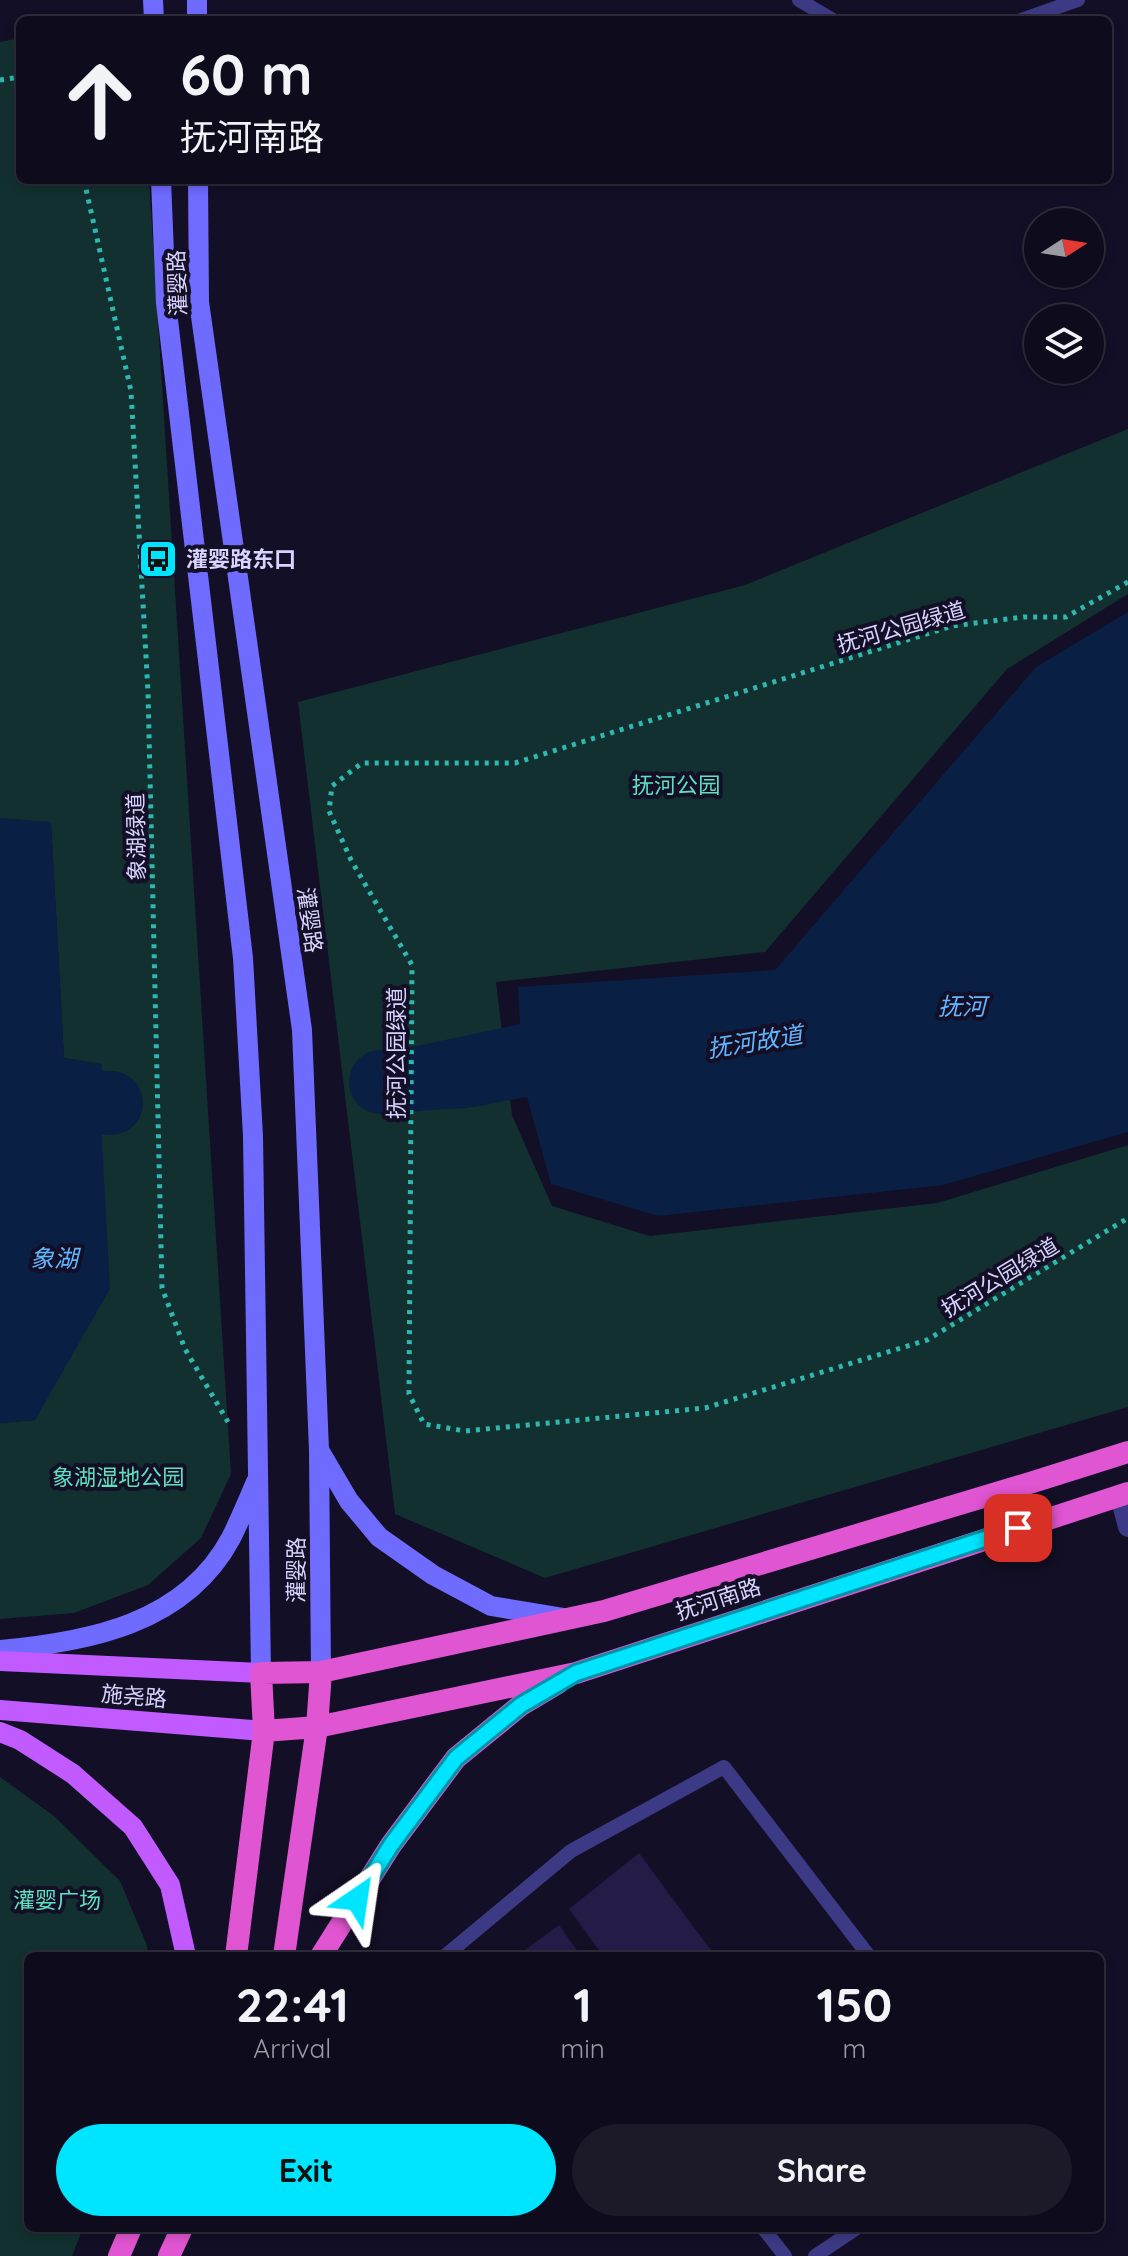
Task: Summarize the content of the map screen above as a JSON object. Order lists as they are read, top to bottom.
{
  "streets": {
    "highway": ["抚河南路"],
    "main road": ["灌婴路", "施尧路"],
    "path": ["抚河公园绿道", "象湖绿道"]
  },
  "crossings": [
    ["灌婴路", "抚河南路"],
    ["灌婴路", "施尧路"],
    ["抚河南路", "施尧路"]
  ],
  "water": ["抚河", "抚河故道", "象湖"],
  "parks": ["抚河公园", "象湖湿地公园", "灌婴广场"],
  "places": {
    "bus stop": ["灌婴路东口"]
  },
  "north": "right",
  "page": {
    "turn": ["60 m", "抚河南路"],
    "eta": [
      "22:41",
      "Arrival",
      "1",
      "min",
      "150",
      "m"
    ],
    "buttons": ["Exit", "Share"]
  }
}
